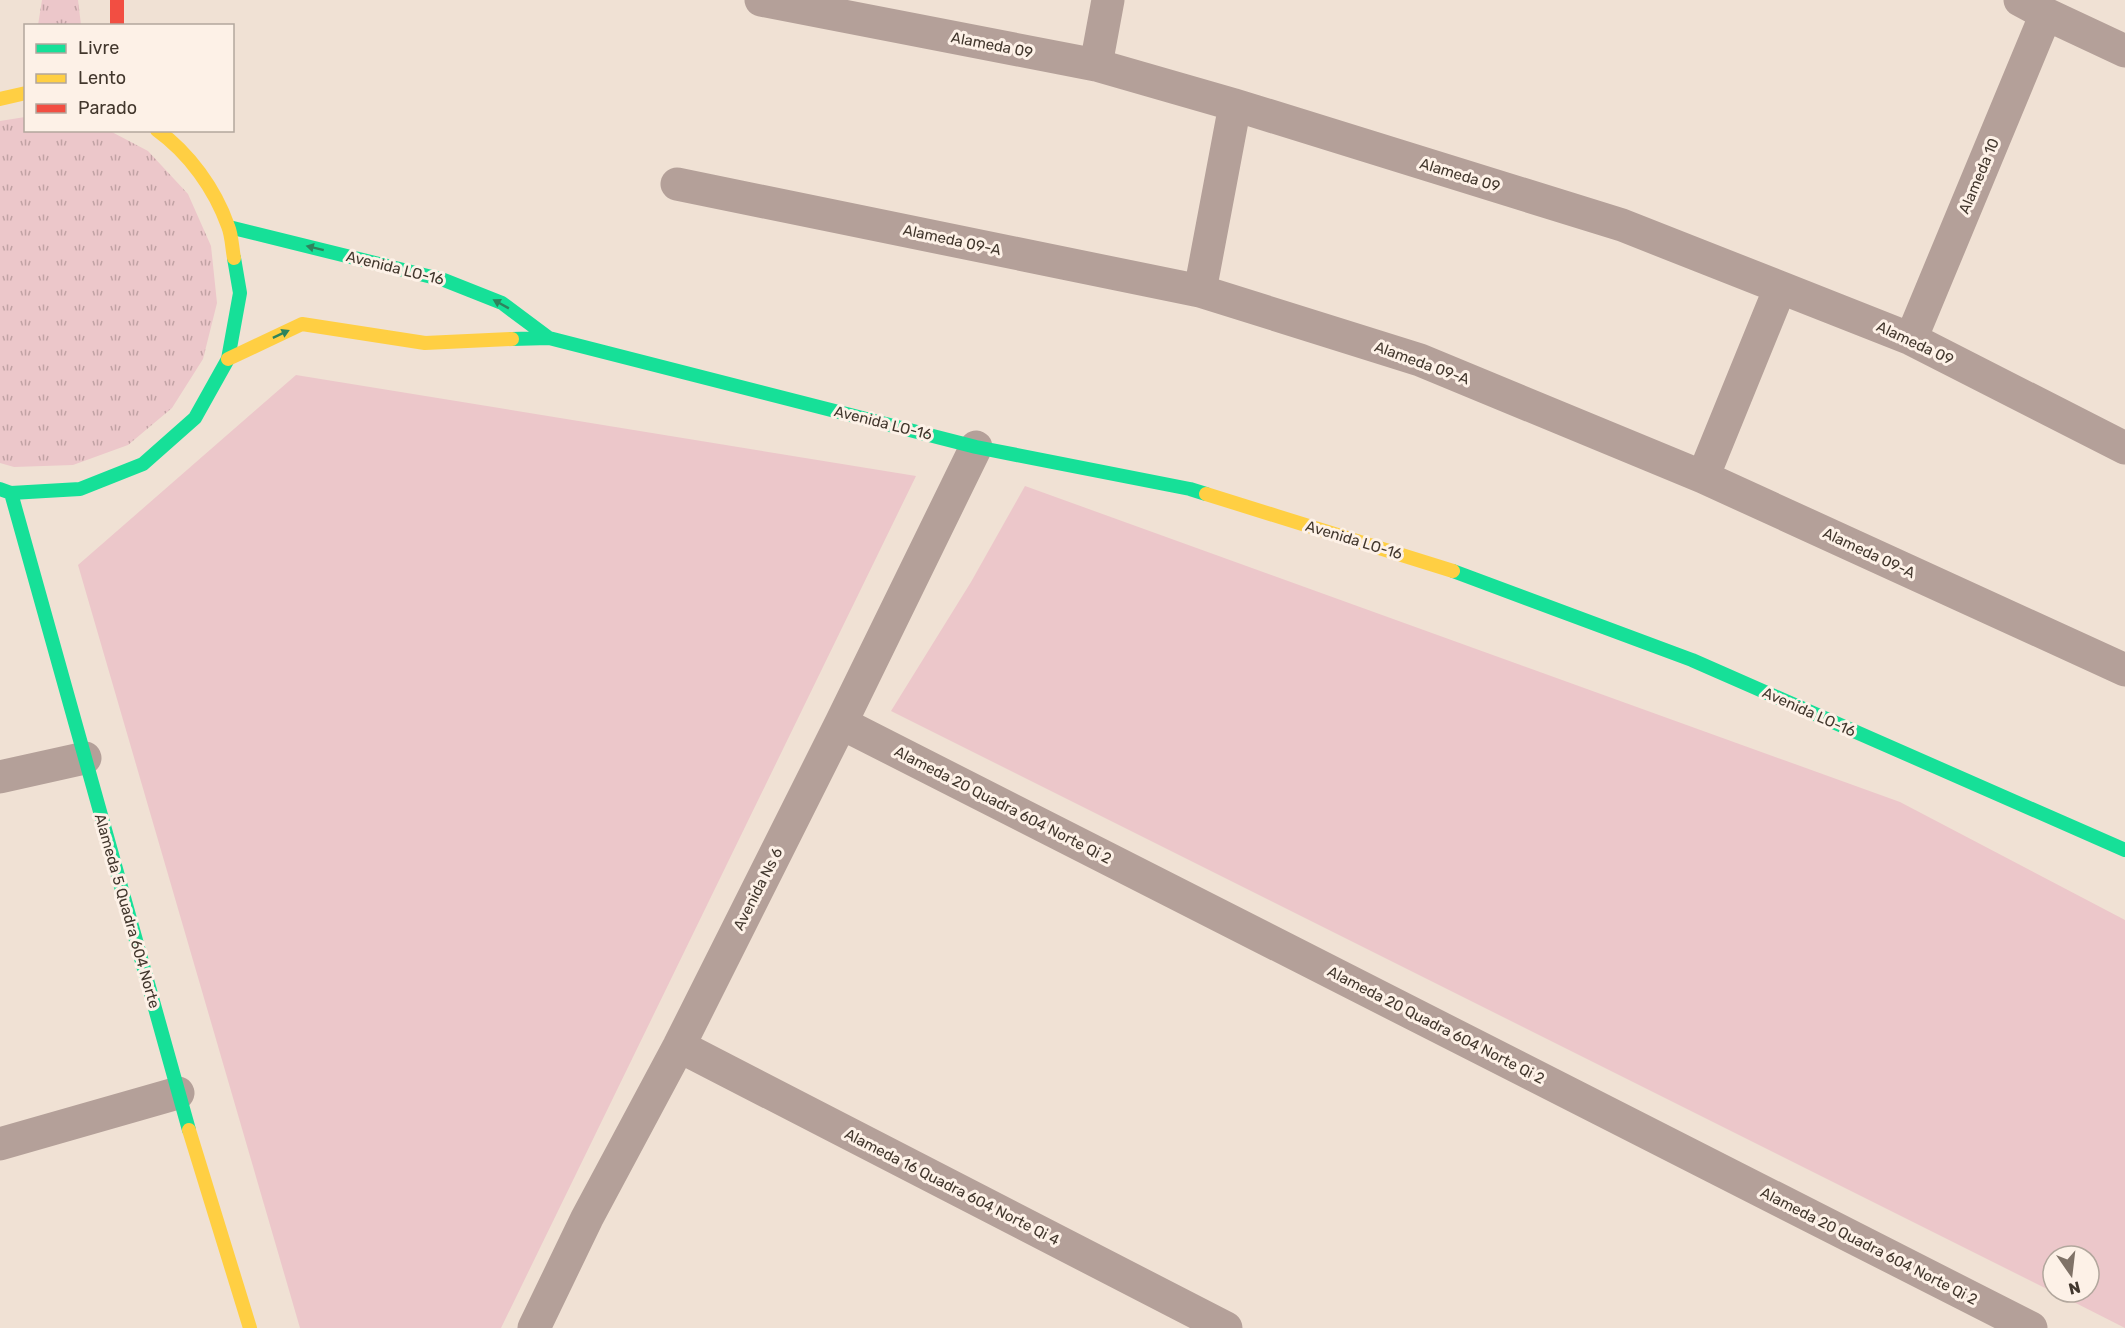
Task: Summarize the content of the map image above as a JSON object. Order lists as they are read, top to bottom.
{
  "streets": {
    "street": [
      "Alameda 09",
      "Alameda 10",
      "Alameda 09-A",
      "Avenida LO-16",
      "Alameda 20 Quadra 604 Norte Qi 2",
      "Avenida Ns 6",
      "Alameda 5 Quadra 604 Norte",
      "Alameda 16 Quadra 604 Norte Qi 4"
    ]
  },
  "crossings": [
    ["Alameda 09", "Alameda 10"],
    ["Avenida LO-16", "Avenida Ns 6"],
    ["Alameda 20 Quadra 604 Norte Qi 2", "Avenida Ns 6"],
    ["Avenida Ns 6", "Alameda 16 Quadra 604 Norte Qi 4"]
  ],
  "legend": ["Livre", "Lento", "Parado"],
  "north": "bottom"
}
